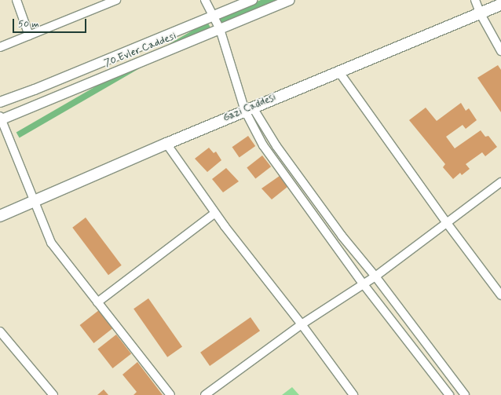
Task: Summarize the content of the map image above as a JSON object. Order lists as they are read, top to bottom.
{
  "streets": {
    "main road": ["Gazi Caddesi"],
    "street": ["70 Evler Caddesi"]
  },
  "scale_bar": "50 m"
}
